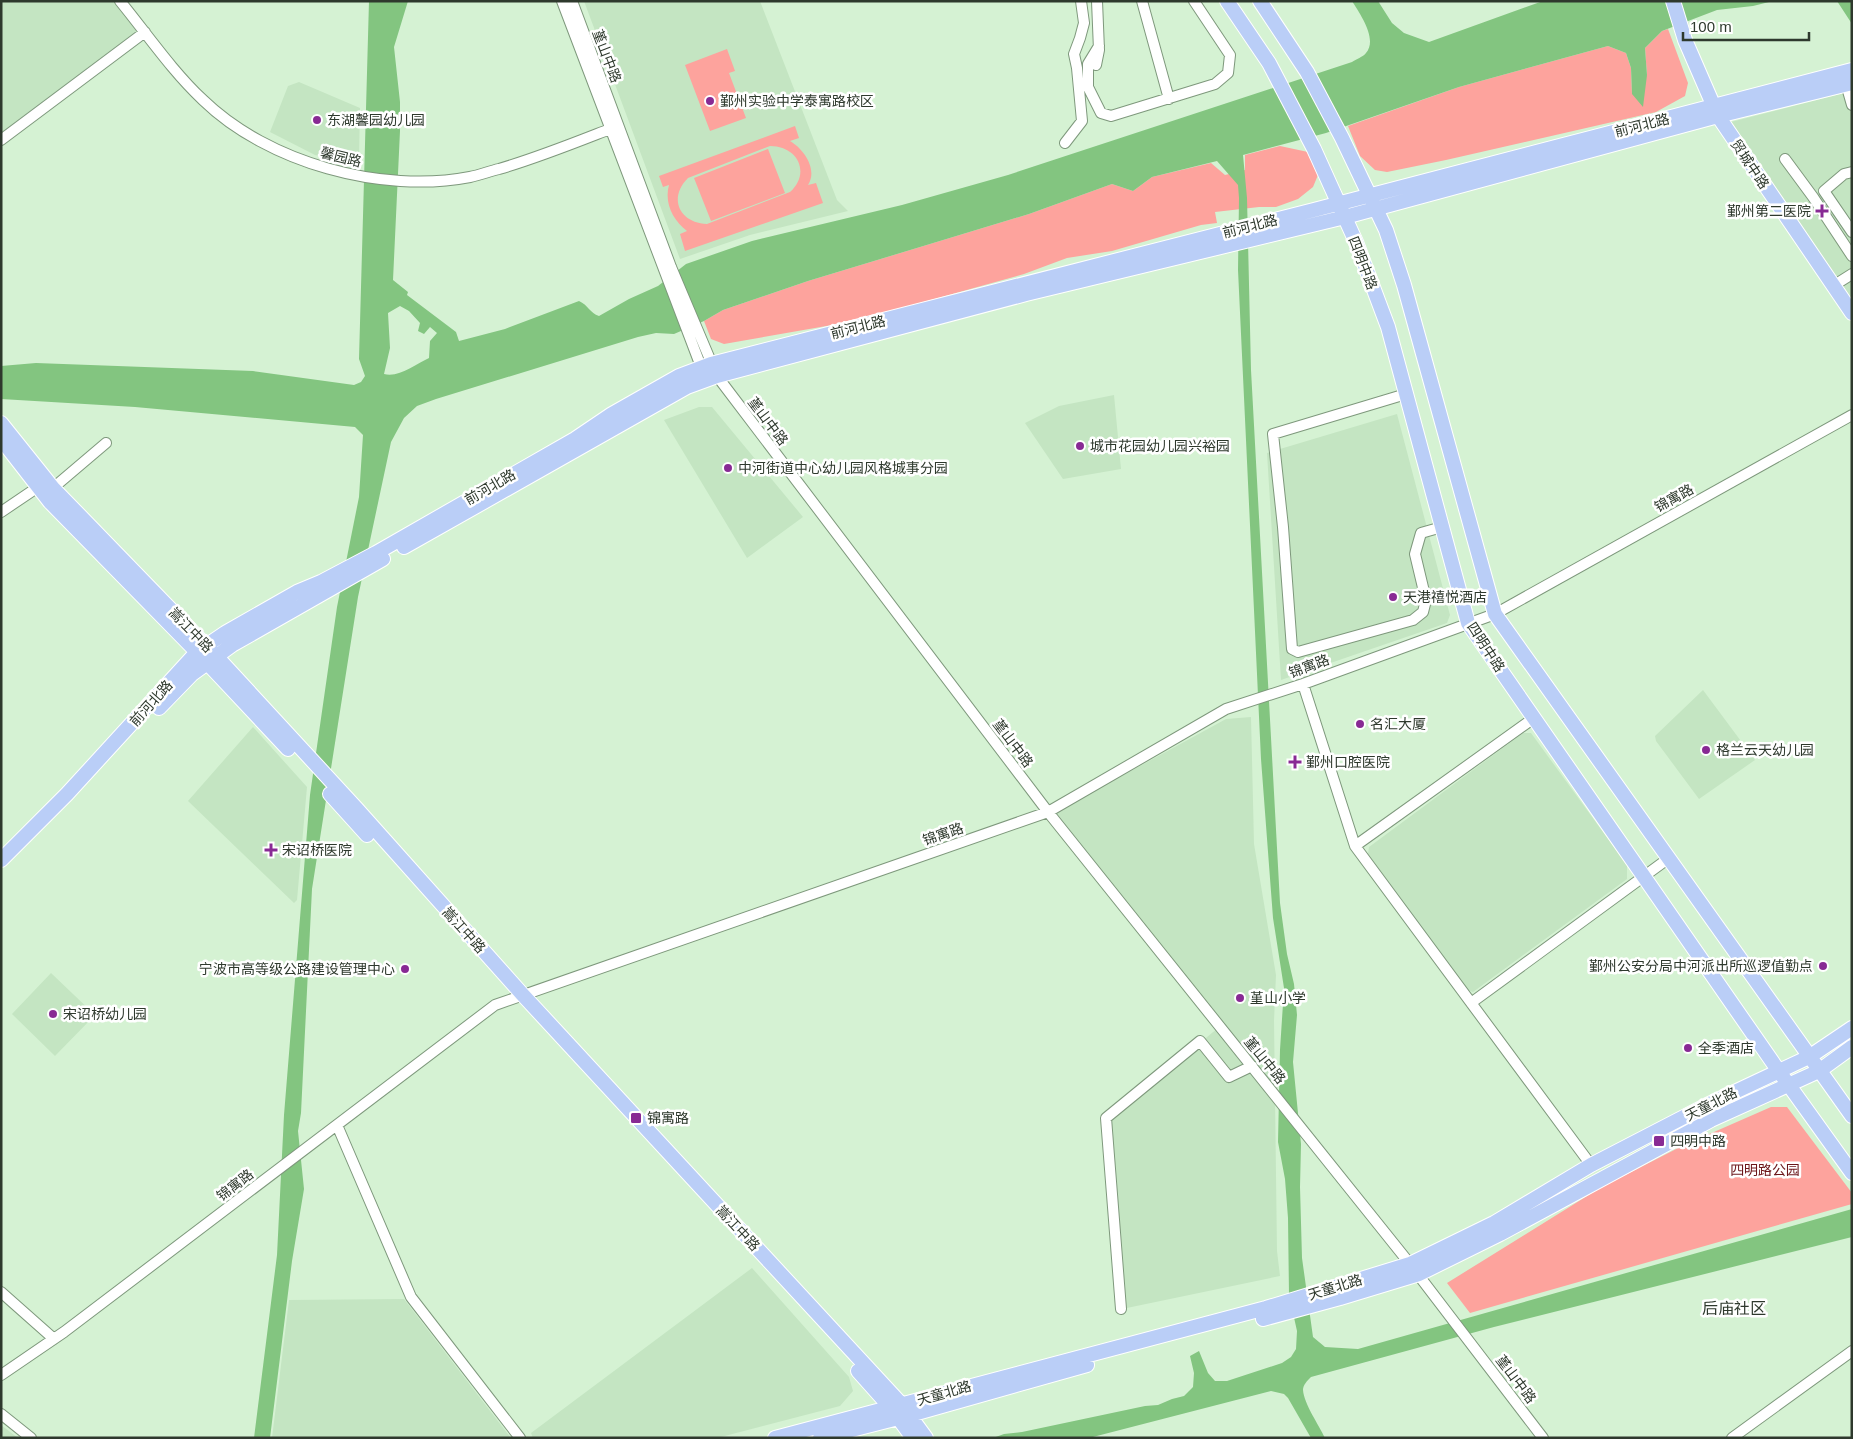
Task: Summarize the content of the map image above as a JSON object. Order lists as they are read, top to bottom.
{
  "streets": {
    "main road": [
      "前河北路",
      "贸城中路",
      "四明中路",
      "嵩江中路",
      "天童北路"
    ],
    "street": ["堇山中路", "馨园路", "锦寓路"]
  },
  "crossings": [
    ["堇山中路", "前河北路"],
    ["堇山中路", "馨园路"],
    ["堇山中路", "锦寓路"],
    ["堇山中路", "天童北路"],
    ["前河北路", "贸城中路"],
    ["前河北路", "四明中路"],
    ["前河北路", "嵩江中路"],
    ["四明中路", "锦寓路"],
    ["四明中路", "天童北路"],
    ["锦寓路", "嵩江中路"],
    ["嵩江中路", "天童北路"]
  ],
  "districts": ["后庙社区"],
  "parks": ["四明路公园"],
  "places": {
    "other": [
      "鄞州实验中学泰寓路校区",
      "东湖馨园幼儿园",
      "城市花园幼儿园兴裕园",
      "中河街道中心幼儿园风格城事分园",
      "天港禧悦酒店",
      "名汇大厦",
      "格兰云天幼儿园",
      "鄞州公安分局中河派出所巡逻值勤点",
      "宁波市高等级公路建设管理中心",
      "堇山小学",
      "宋诏桥幼儿园",
      "全季酒店"
    ],
    "health": ["鄞州第二医院", "鄞州口腔医院", "宋诏桥医院"],
    "transit": ["锦寓路", "四明中路"]
  },
  "scale_bar": "100 m"
}
